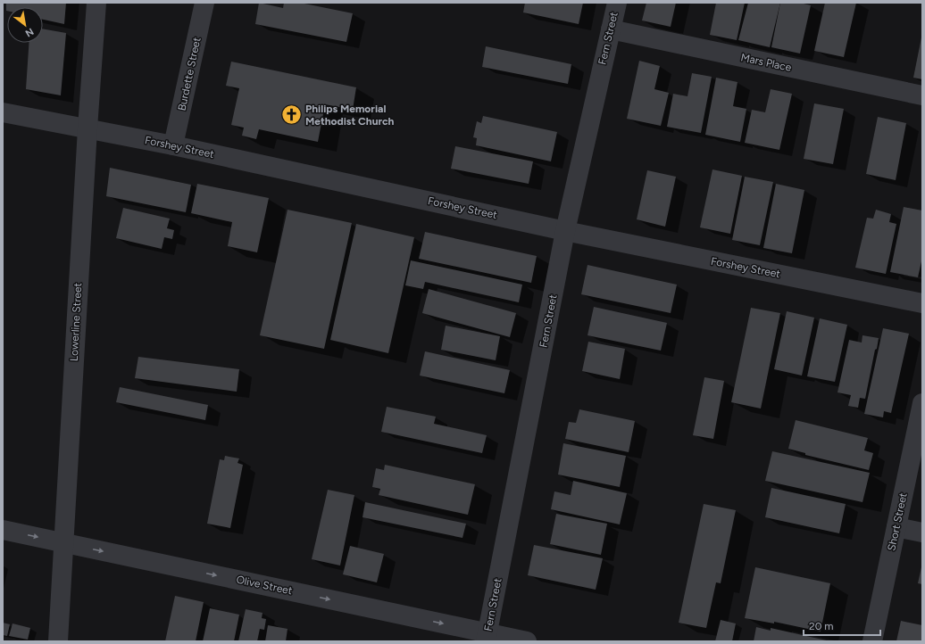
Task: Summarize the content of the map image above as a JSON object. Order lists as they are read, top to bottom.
{
  "streets": {
    "street": [
      "Fern Street",
      "Mars Place",
      "Burdette Street",
      "Forshey Street",
      "Lowerline Street",
      "Short Street",
      "Olive Street"
    ]
  },
  "crossings": [
    ["Fern Street", "Mars Place"],
    ["Fern Street", "Forshey Street"],
    ["Fern Street", "Olive Street"],
    ["Burdette Street", "Forshey Street"],
    ["Forshey Street", "Lowerline Street"],
    ["Lowerline Street", "Olive Street"]
  ],
  "one_way": ["Olive Street"],
  "places": {
    "church": ["Philips Memorial Methodist Church"]
  },
  "scale_bar": "20 m",
  "north": "bottom right"
}
